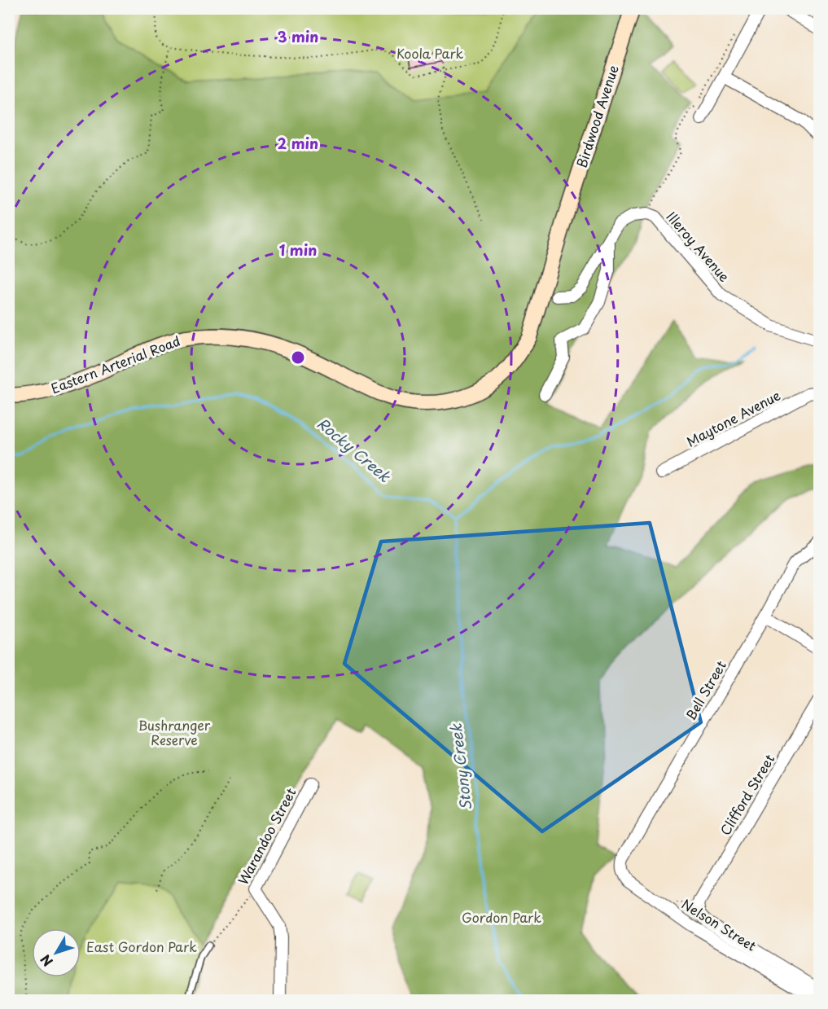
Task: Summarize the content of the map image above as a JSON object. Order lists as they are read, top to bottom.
{
  "streets": {
    "main road": ["Birdwood Avenue", "Eastern Arterial Road"],
    "street": [
      "Illeroy Avenue",
      "Maytone Avenue",
      "Bell Street",
      "Clifford Street",
      "Warandoo Street",
      "Nelson Street"
    ]
  },
  "crossings": [
    ["Birdwood Avenue", "Eastern Arterial Road"],
    ["Bell Street", "Nelson Street"],
    ["Clifford Street", "Nelson Street"]
  ],
  "water": ["Rocky Creek", "Stony Creek"],
  "parks": [
    "Koola Park",
    "Bushranger Reserve",
    "Gordon Park",
    "East Gordon Park"
  ],
  "north": "bottom left",
  "rings": ["3 min", "2 min", "1 min"]
}
